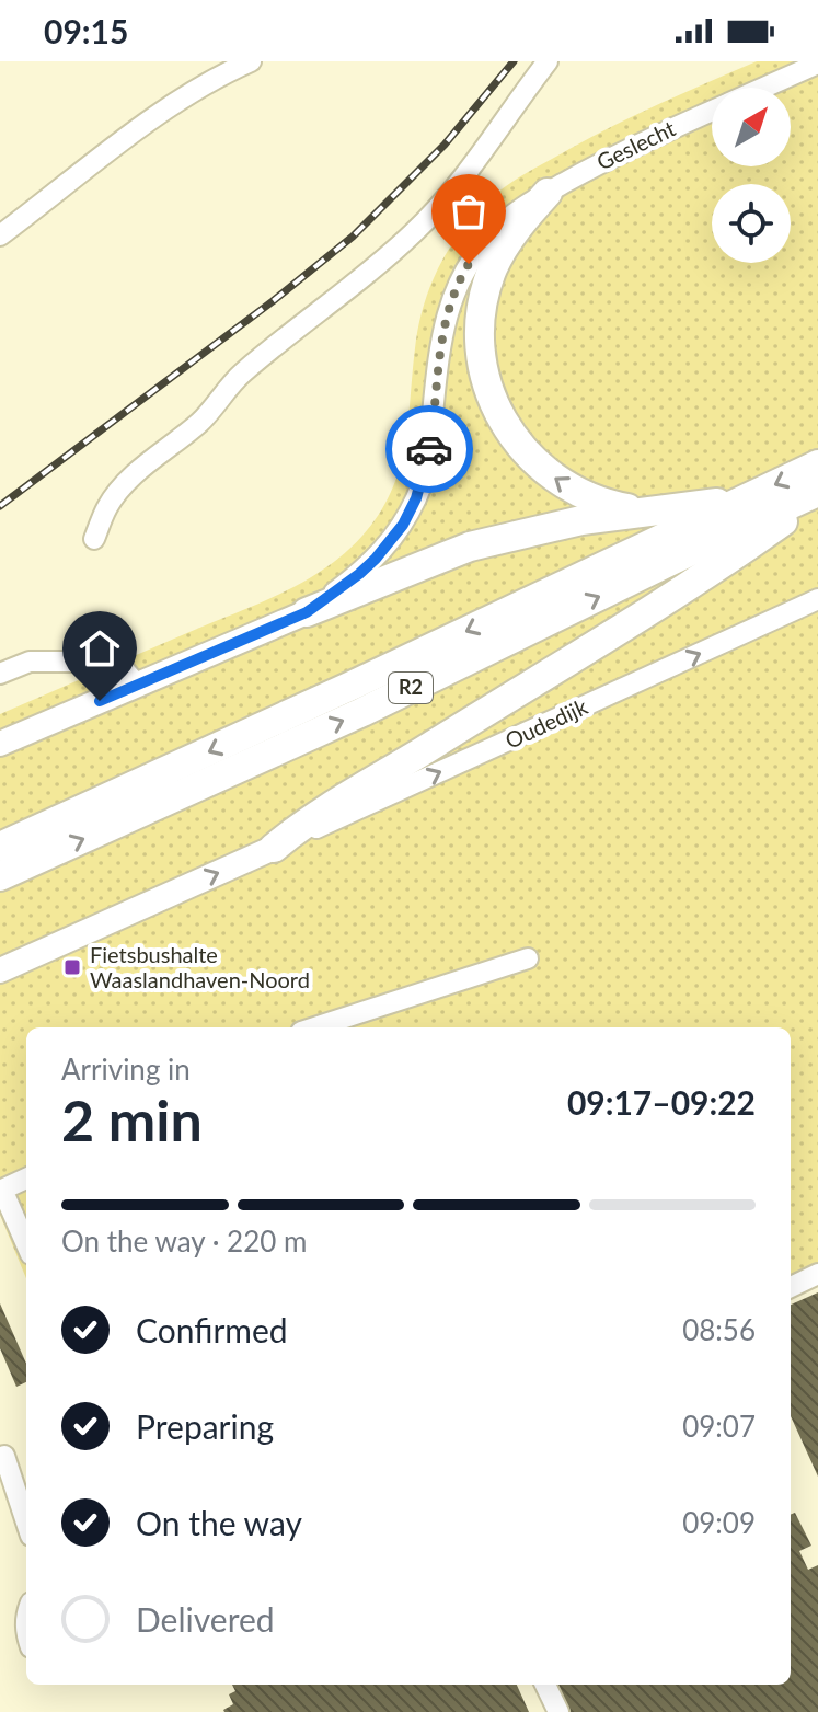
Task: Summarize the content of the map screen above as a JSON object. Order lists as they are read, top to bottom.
{
  "streets": {
    "highway": ["R2"],
    "street": ["Geslecht", "Oudedijk"]
  },
  "crossings": [
    ["Geslecht", "R2"],
    ["R2", "Oudedijk"]
  ],
  "one_way": ["Oudedijk"],
  "places": {
    "transit": ["Fietsbushalte Waaslandhaven-Noord"]
  },
  "north": "top right",
  "page": {
    "status": "09:15",
    "heading": ["2 min", "Arriving in", "09:17–09:22"],
    "bar": "On the way · 220 m",
    "list": [
      ["Confirmed", "08:56"],
      ["Preparing", "09:07"],
      ["On the way", "09:09"],
      "Delivered"
    ]
  }
}
